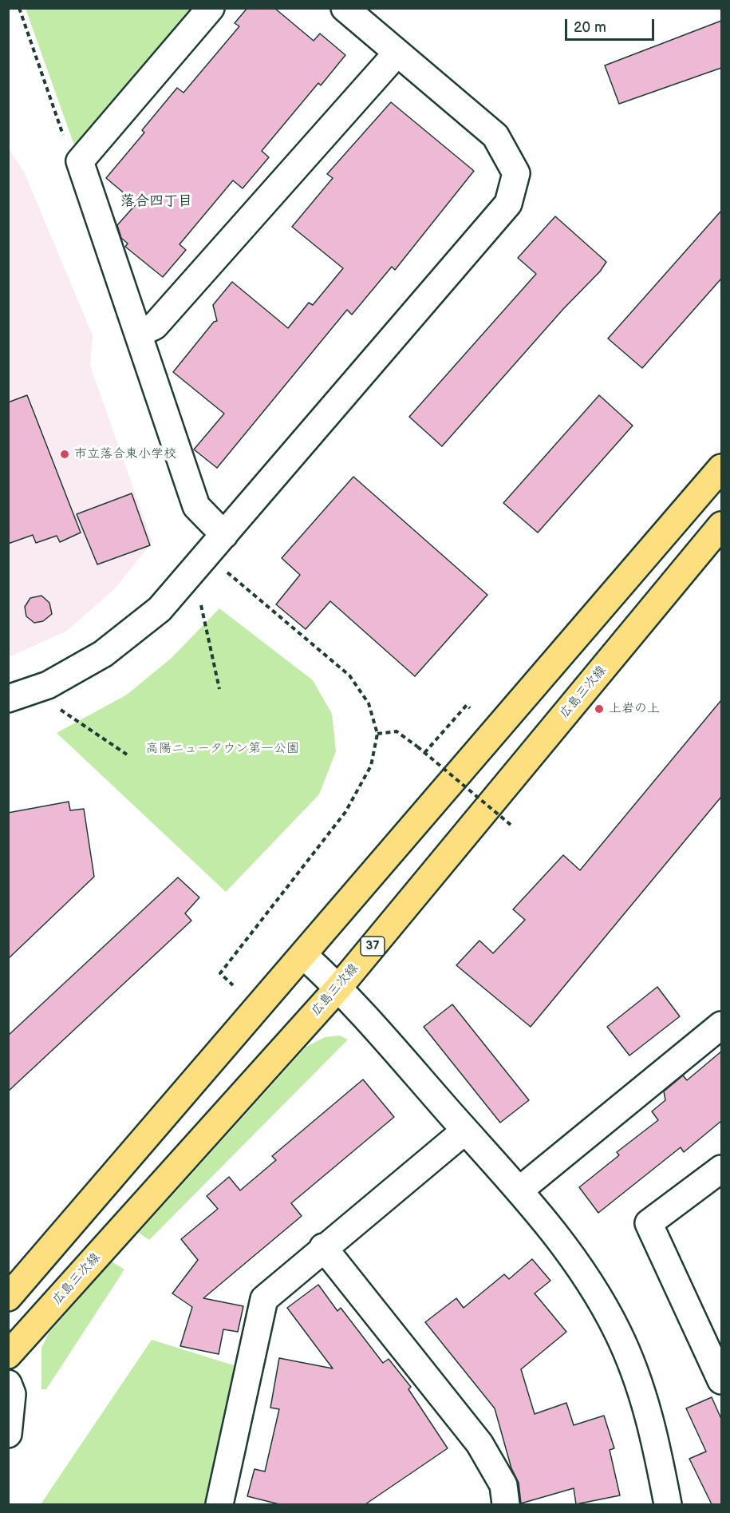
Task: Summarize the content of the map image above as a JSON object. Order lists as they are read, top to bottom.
{
  "streets": {
    "main road": ["広島三次線", "37"]
  },
  "districts": ["落合四丁目"],
  "parks": ["高陽ニュータウン第一公園"],
  "places": ["市立落合東小学校", "上岩の上"],
  "scale_bar": "20 m"
}
